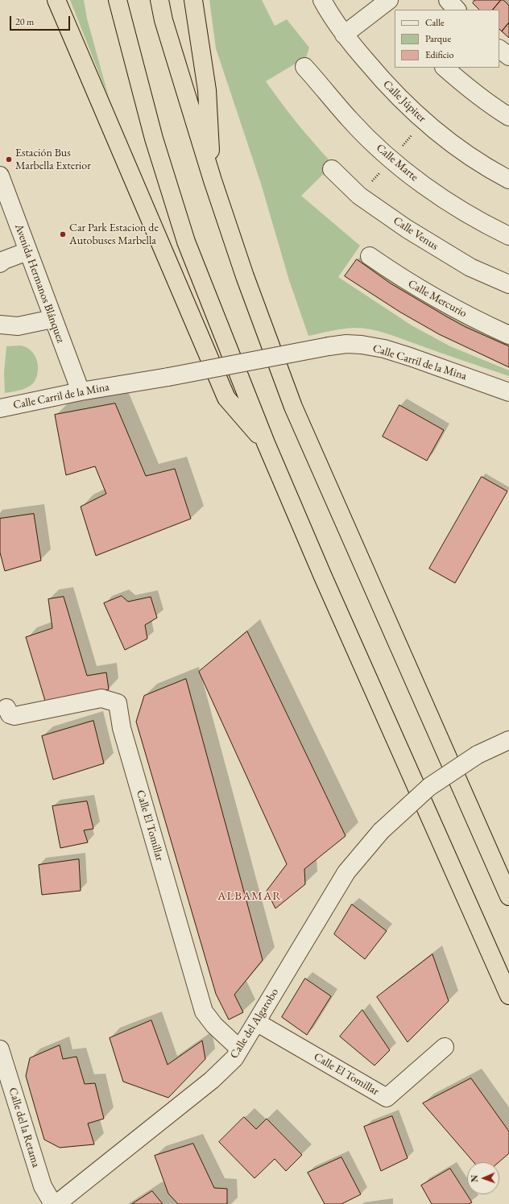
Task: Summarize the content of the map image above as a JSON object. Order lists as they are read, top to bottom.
{
  "streets": {
    "street": [
      "Calle Júpiter",
      "Calle Marte",
      "Calle Venus",
      "Avenida Hermanos Blánquez",
      "Calle Mercurio",
      "Calle Carril de la Mina",
      "Calle El Tomillar",
      "Calle del Algarobo",
      "Calle del la Retama"
    ]
  },
  "crossings": [
    ["Avenida Hermanos Blánquez", "Calle Carril de la Mina"],
    ["Calle El Tomillar", "Calle del Algarobo"]
  ],
  "districts": ["ALBAMAR"],
  "places": ["Estación Bus Marbella Exterior", "Car Park Estacion de Autobuses Marbella"],
  "legend": ["Calle", "Parque", "Edificio"],
  "scale_bar": "20 m",
  "north": "left"
}
